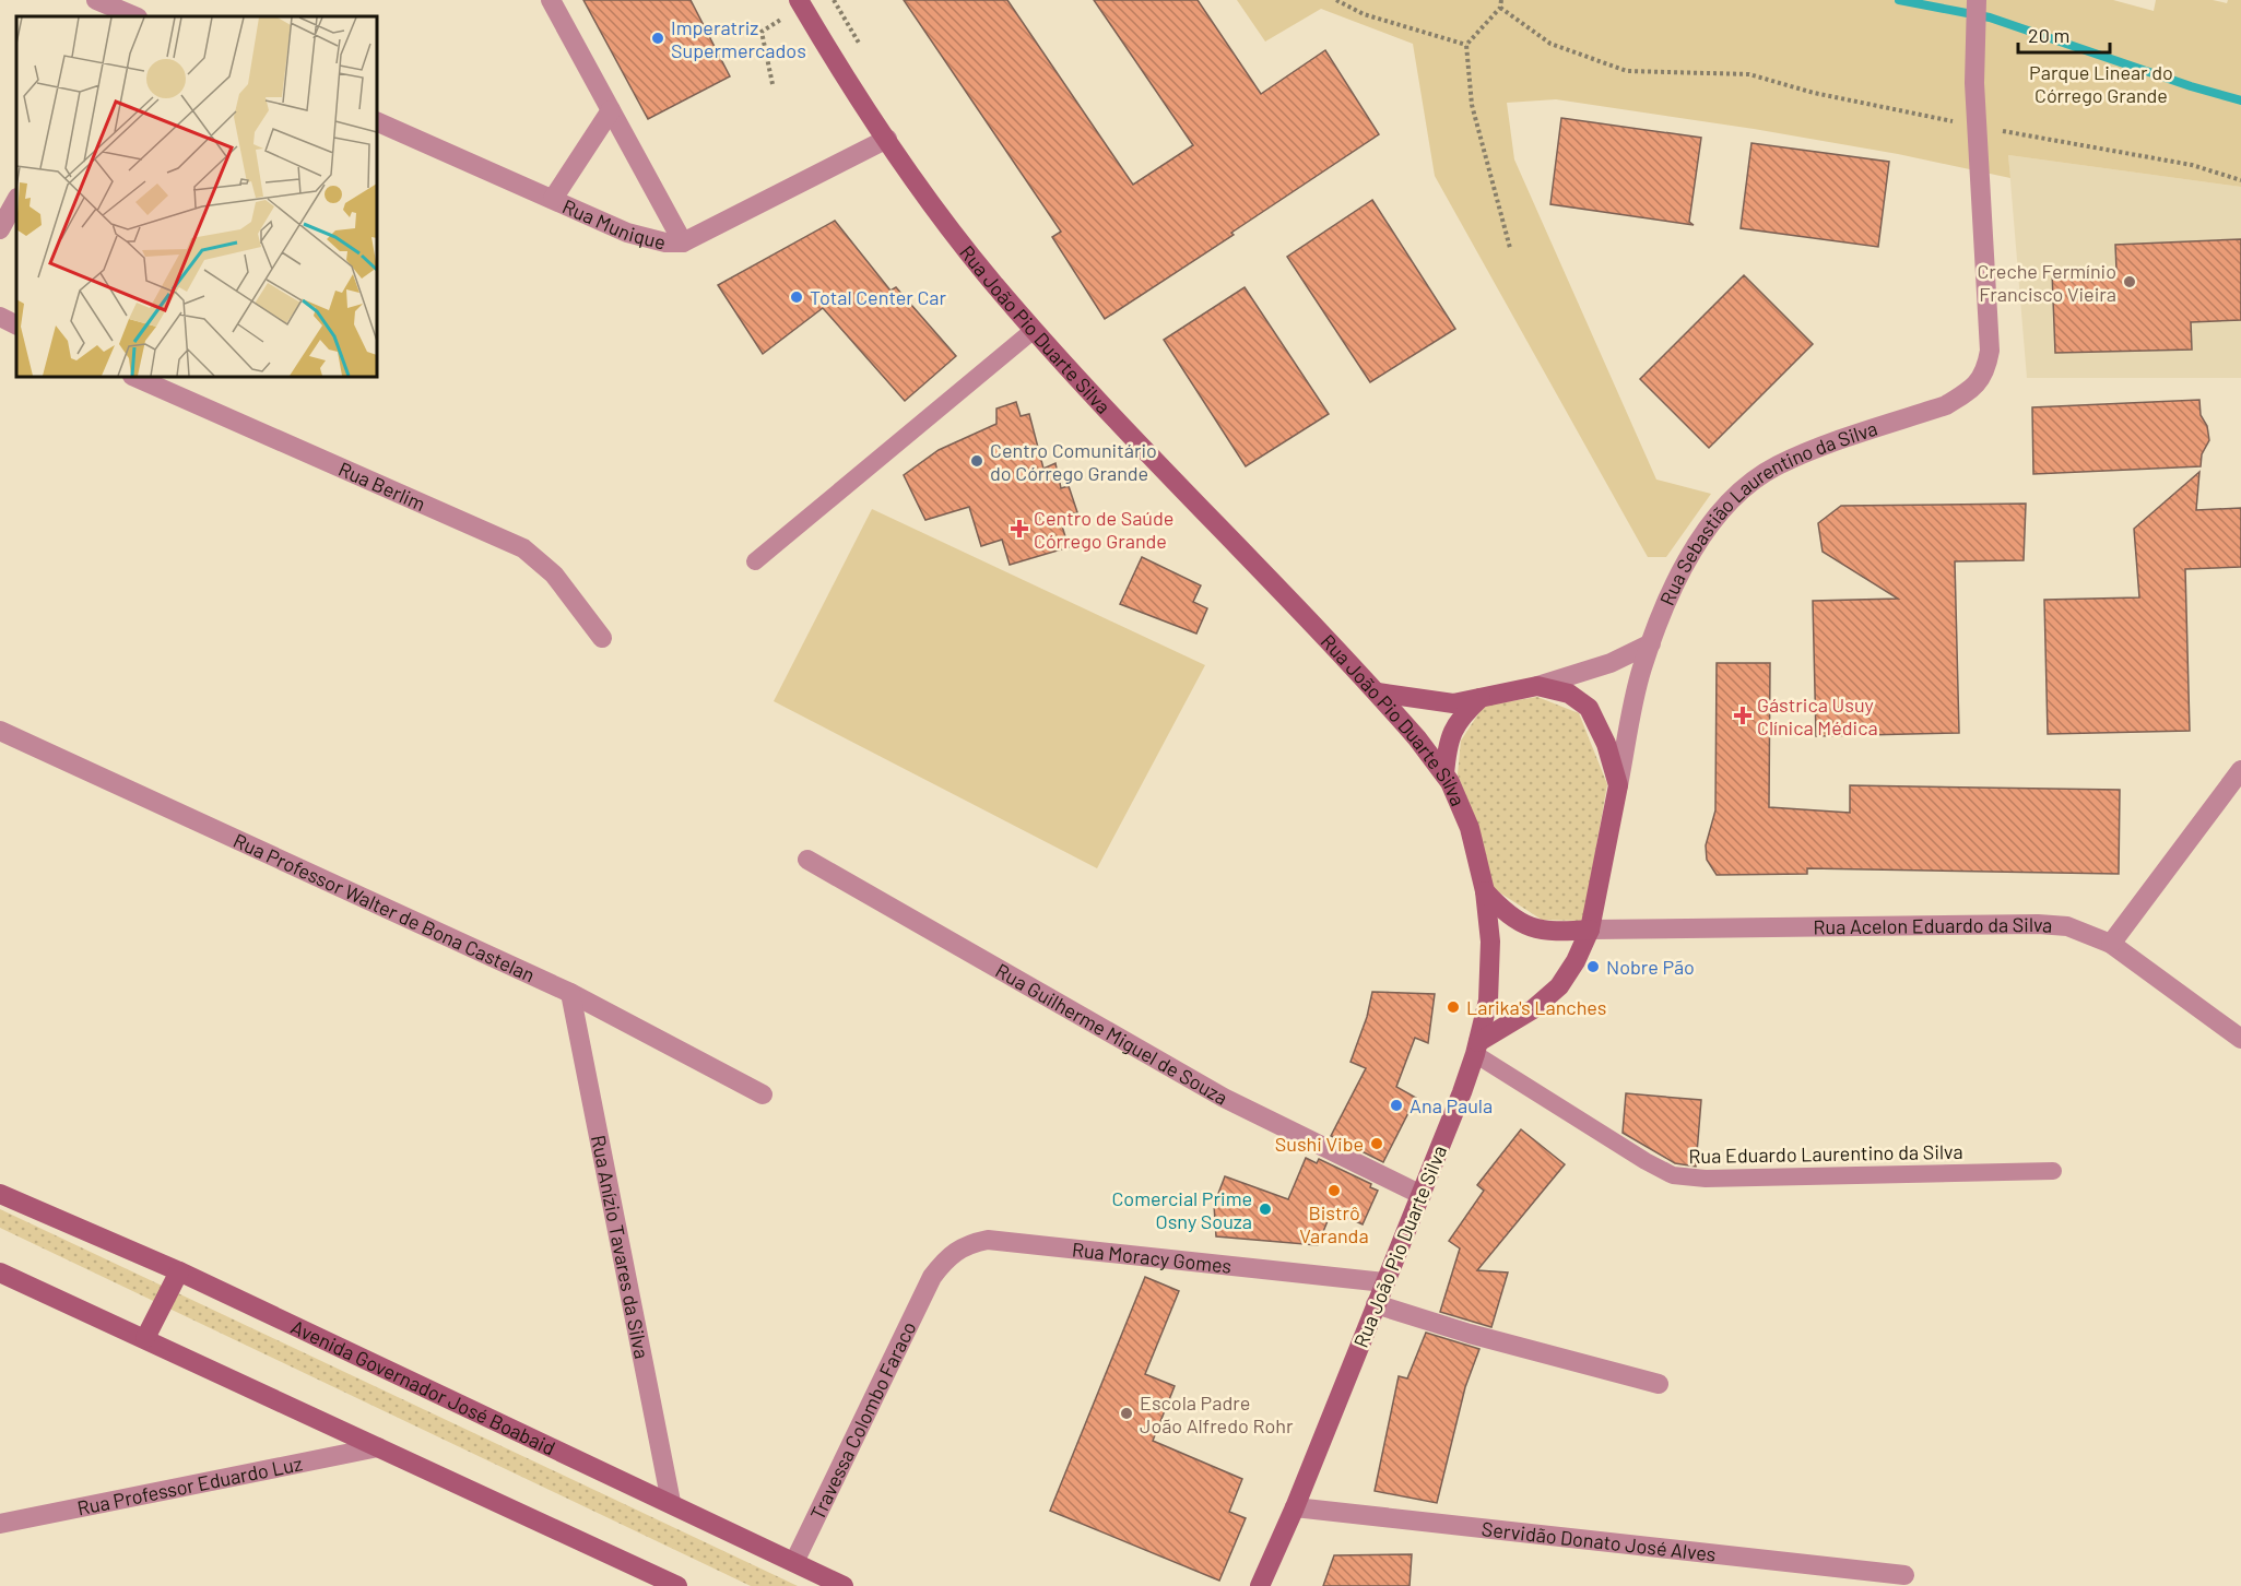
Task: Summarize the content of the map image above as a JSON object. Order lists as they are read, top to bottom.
{
  "streets": {
    "main road": ["Rua João Pio Duarte Silva", "Rua Sebastião Laurentino da Silva", "Avenida Governador José Boabaid"],
    "street": [
      "Rua Munique",
      "Rua Berlim",
      "Rua Professor Walter de Bona Castelan",
      "Rua Acelon Eduardo da Silva",
      "Rua Guilherme Miguel de Souza",
      "Rua Anízio Tavares da Silva",
      "Rua Moracy Gomes",
      "Travessa Colombo Faraco",
      "Rua Professor Eduardo Luz",
      "Servidão Donato José Alves"
    ],
    "lane": ["Rua Eduardo Laurentino da Silva"]
  },
  "crossings": [
    ["Rua Munique", "Rua João Pio Duarte Silva"],
    ["Rua João Pio Duarte Silva", "Rua Sebastião Laurentino da Silva"],
    ["Rua João Pio Duarte Silva", "Rua Acelon Eduardo da Silva"],
    ["Rua João Pio Duarte Silva", "Rua Guilherme Miguel de Souza"],
    ["Rua João Pio Duarte Silva", "Rua Eduardo Laurentino da Silva"],
    ["Rua João Pio Duarte Silva", "Rua Moracy Gomes"],
    ["Rua João Pio Duarte Silva", "Servidão Donato José Alves"],
    ["Rua Sebastião Laurentino da Silva", "Rua Acelon Eduardo da Silva"],
    ["Rua Sebastião Laurentino da Silva", "Rua Eduardo Laurentino da Silva"],
    ["Rua Professor Walter de Bona Castelan", "Rua Anízio Tavares da Silva"],
    ["Rua Anízio Tavares da Silva", "Avenida Governador José Boabaid"],
    ["Rua Moracy Gomes", "Travessa Colombo Faraco"],
    ["Avenida Governador José Boabaid", "Travessa Colombo Faraco"]
  ],
  "parks": ["Parque Linear do Córrego Grande"],
  "places": {
    "other": [
      "Imperatriz Supermercados",
      "Creche Fermínio Francisco Vieira",
      "Total Center Car",
      "Centro Comunitário do Córrego Grande",
      "Nobre Pão",
      "Larika's Lanches",
      "Ana Paula",
      "Sushi Vibe",
      "Bistrô Varanda",
      "Comercial Prime Osny Souza",
      "Escola Padre João Alfredo Rohr"
    ],
    "health": ["Centro de Saúde Córrego Grande", "Gástrica Usuy Clínica Médica"]
  },
  "scale_bar": "20 m"
}
